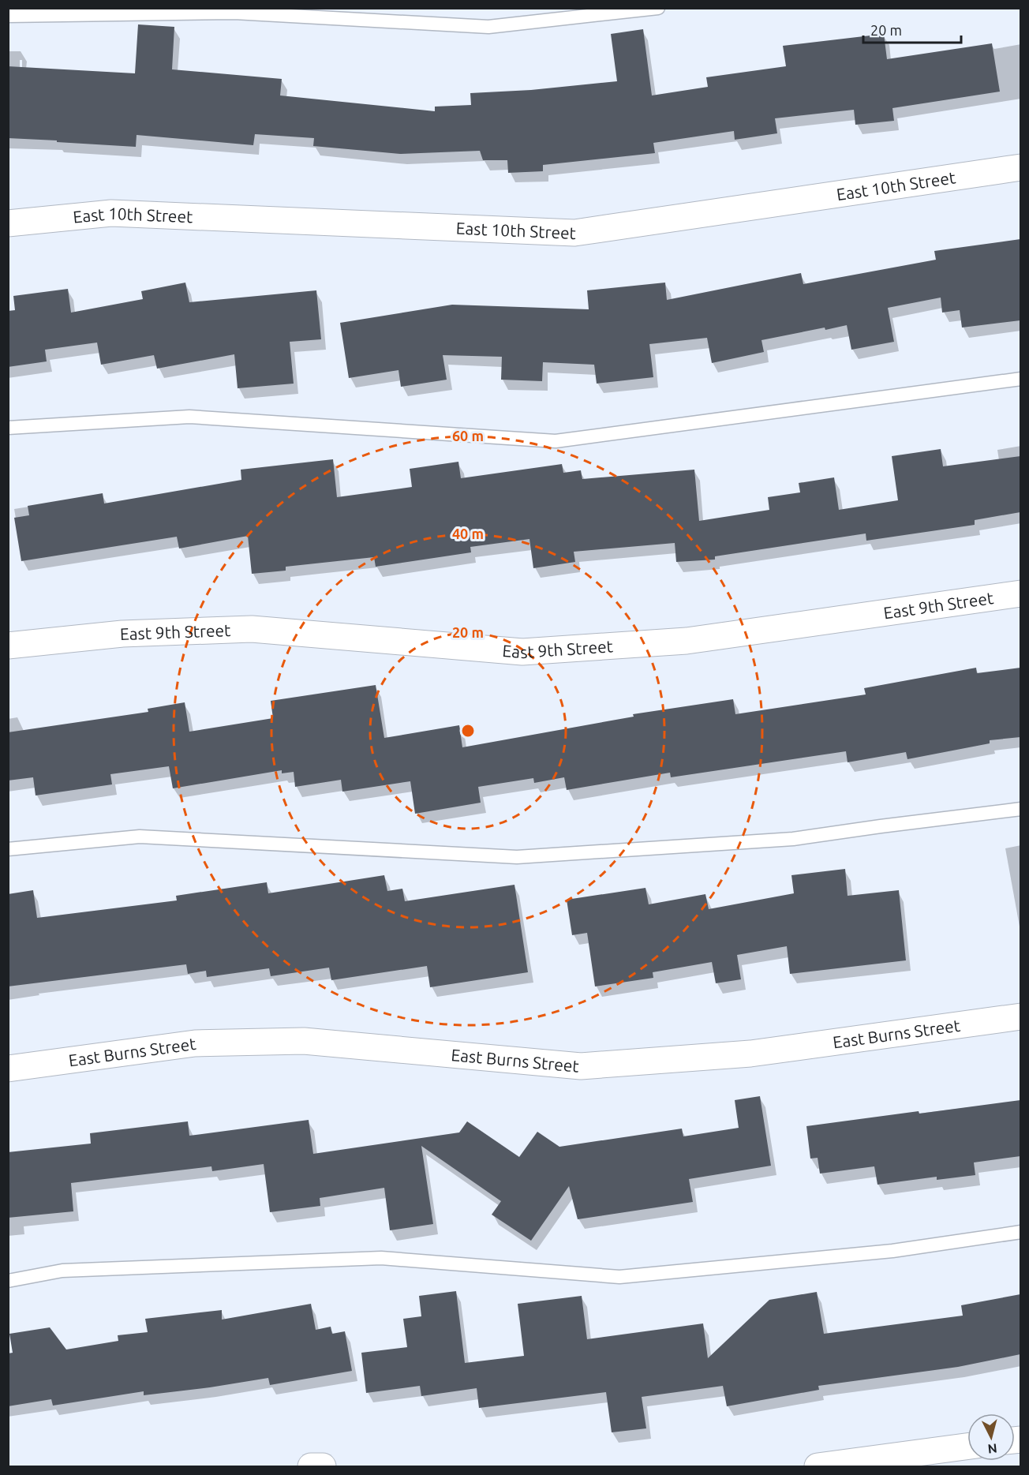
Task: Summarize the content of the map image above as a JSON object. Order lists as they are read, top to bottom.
{
  "streets": {
    "street": ["East 10th Street", "East 9th Street", "East Burns Street"]
  },
  "scale_bar": "20 m",
  "north": "bottom",
  "rings": ["60 m", "40 m", "20 m"]
}
